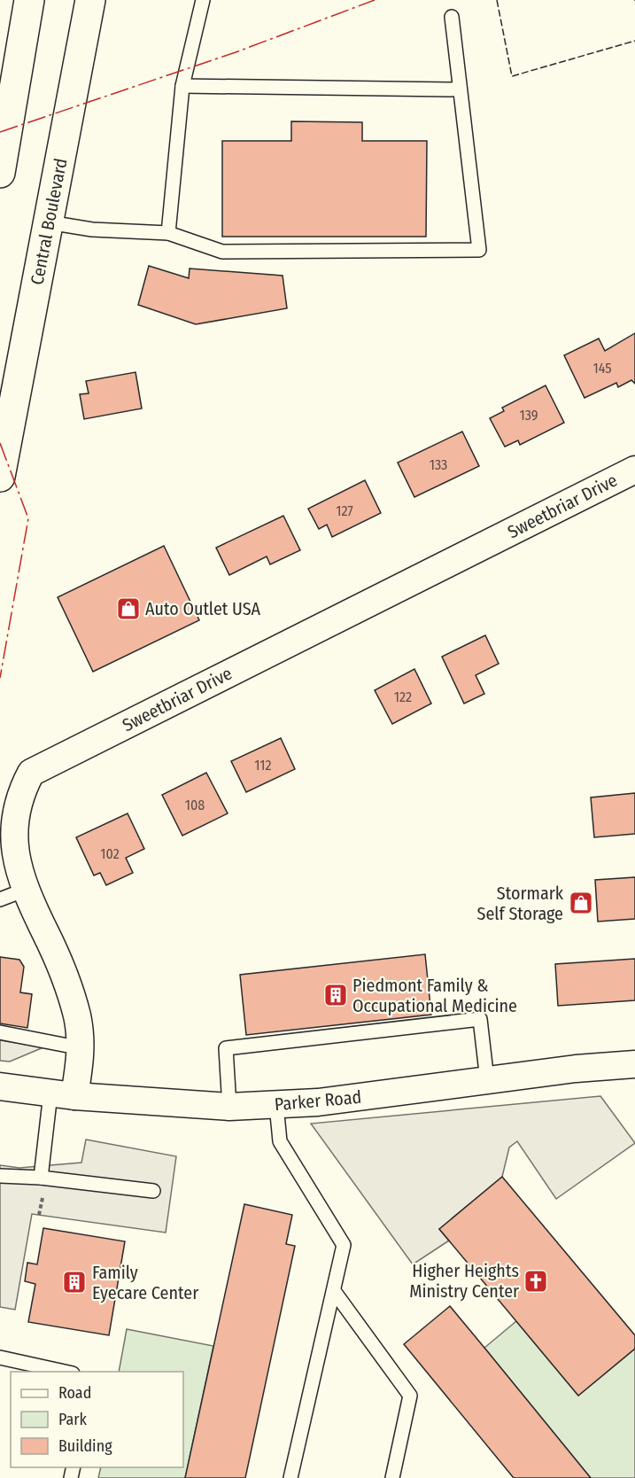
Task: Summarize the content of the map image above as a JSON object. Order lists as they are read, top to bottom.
{
  "streets": {
    "main road": ["Central Boulevard"],
    "street": ["Sweetbriar Drive", "Parker Road"]
  },
  "crossings": [
    ["Sweetbriar Drive", "Parker Road"]
  ],
  "places": {
    "shop": ["Auto Outlet USA", "Stormark Self Storage"],
    "building": ["Piedmont Family & Occupational Medicine", "Family Eyecare Center"],
    "church": ["Higher Heights Ministry Center"]
  },
  "house_numbers": [
    "145",
    "139",
    "133",
    "127",
    "122",
    "112",
    "108",
    "102"
  ],
  "legend": ["Road", "Park", "Building"]
}
